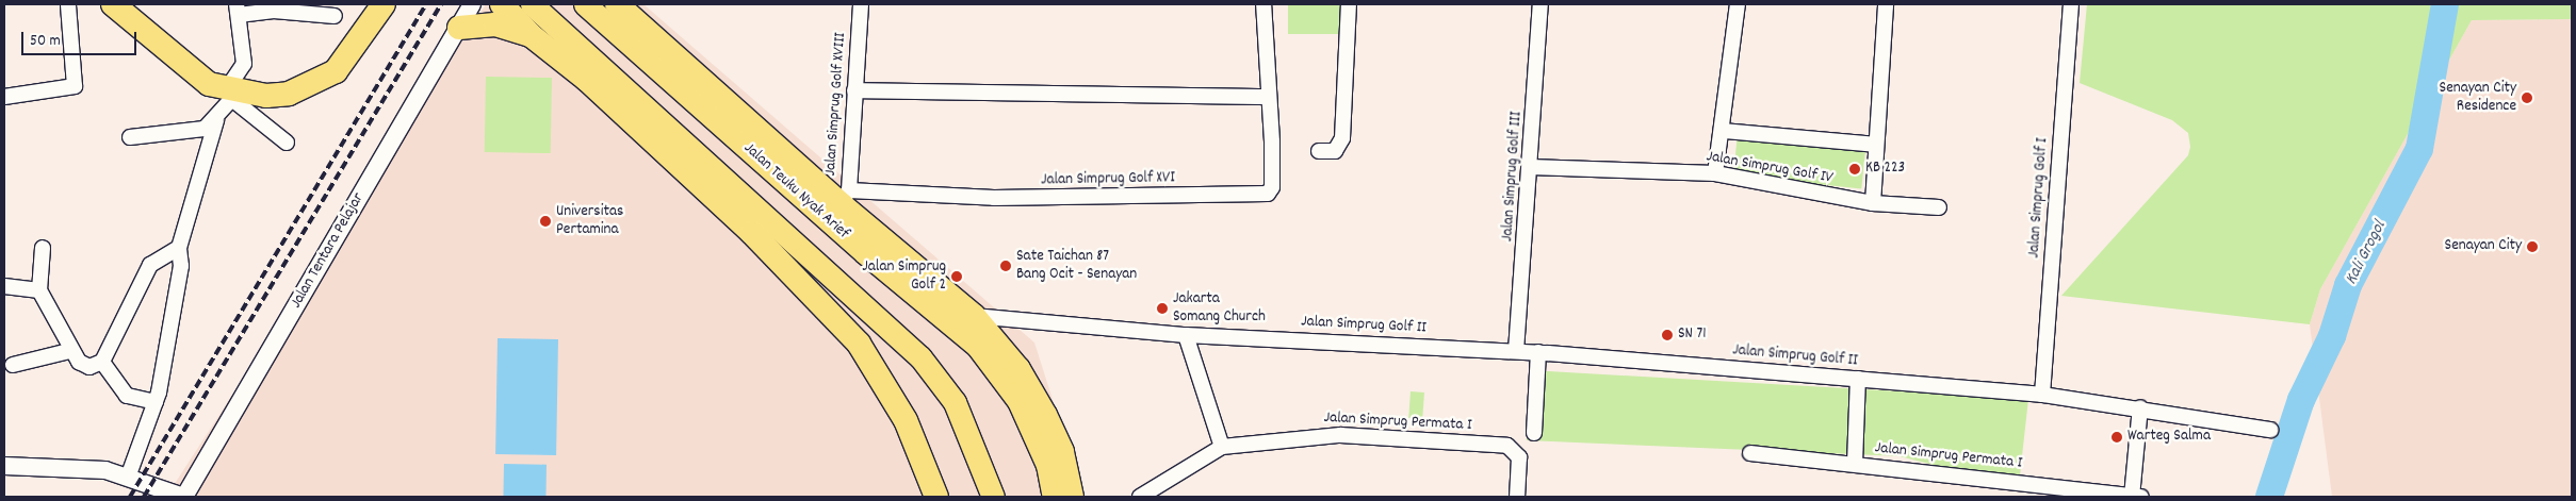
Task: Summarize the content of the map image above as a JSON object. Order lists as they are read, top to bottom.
{
  "streets": {
    "main road": ["Jalan Teuku Nyak Arief"],
    "street": [
      "Jalan Simprug Golf XVIII",
      "Jalan Simprug Golf IV",
      "Jalan Simprug Golf III",
      "Jalan Simprug Golf XVI",
      "Jalan Simprug Golf I",
      "Jalan Tentara Pelajar",
      "Jalan Simprug Golf II",
      "Jalan Simprug Permata I"
    ]
  },
  "crossings": [
    ["Jalan Simprug Golf XVIII", "Jalan Simprug Golf XVI"],
    ["Jalan Simprug Golf IV", "Jalan Simprug Golf III"],
    ["Jalan Simprug Golf III", "Jalan Simprug Golf II"],
    ["Jalan Simprug Golf I", "Jalan Simprug Golf II"]
  ],
  "water": ["Kali Grogol"],
  "places": [
    "Senayan City Residence",
    "KB 223",
    "Universitas Pertamina",
    "Senayan City",
    "Sate Taichan 87 Bang Ocit - Senayan",
    "Jalan Simprug Golf 2",
    "Jakarta Somang Church",
    "SN 71",
    "Warteg Salma"
  ],
  "scale_bar": "50 m"
}
